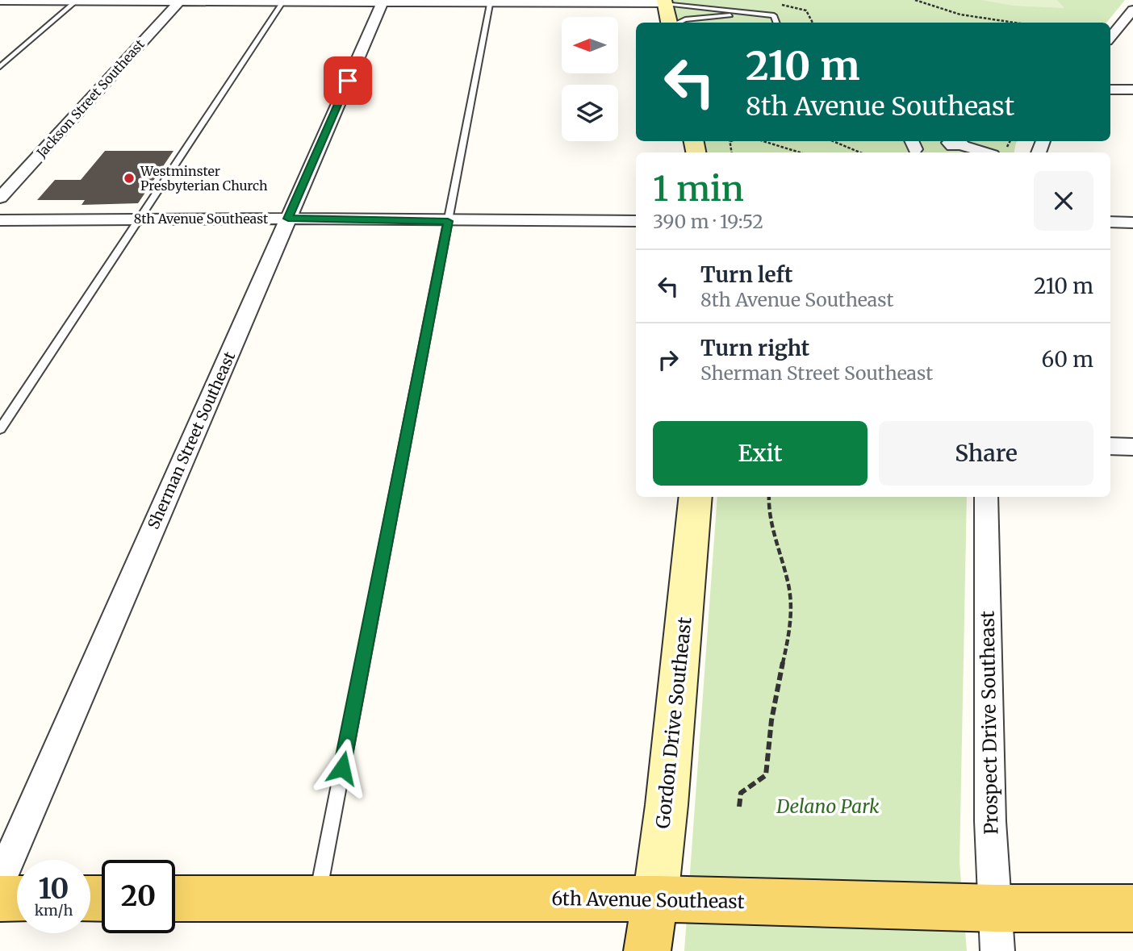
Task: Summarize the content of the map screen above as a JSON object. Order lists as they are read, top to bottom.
{
  "streets": {
    "main road": ["Gordon Drive Southeast", "6th Avenue Southeast"],
    "street": [
      "Jackson Street Southeast",
      "8th Avenue Southeast",
      "Sherman Street Southeast",
      "Prospect Drive Southeast"
    ]
  },
  "crossings": [
    ["8th Avenue Southeast", "Sherman Street Southeast"],
    ["Gordon Drive Southeast", "6th Avenue Southeast"],
    ["Prospect Drive Southeast", "6th Avenue Southeast"]
  ],
  "parks": ["Delano Park"],
  "places": ["Westminster Presbyterian Church"],
  "north": "left",
  "page": {
    "turn": ["210 m", "8th Avenue Southeast"],
    "heading": ["1 min", "390 m · 19:52"],
    "list": [
      {
        "name": "Turn left",
        "note": "8th Avenue Southeast",
        "value": "210 m"
      },
      {
        "name": "Turn right",
        "note": "Sherman Street Southeast",
        "value": "60 m"
      }
    ],
    "buttons": ["Exit", "Share"],
    "speed": "10 km/h",
    "limit": "20"
  }
}
